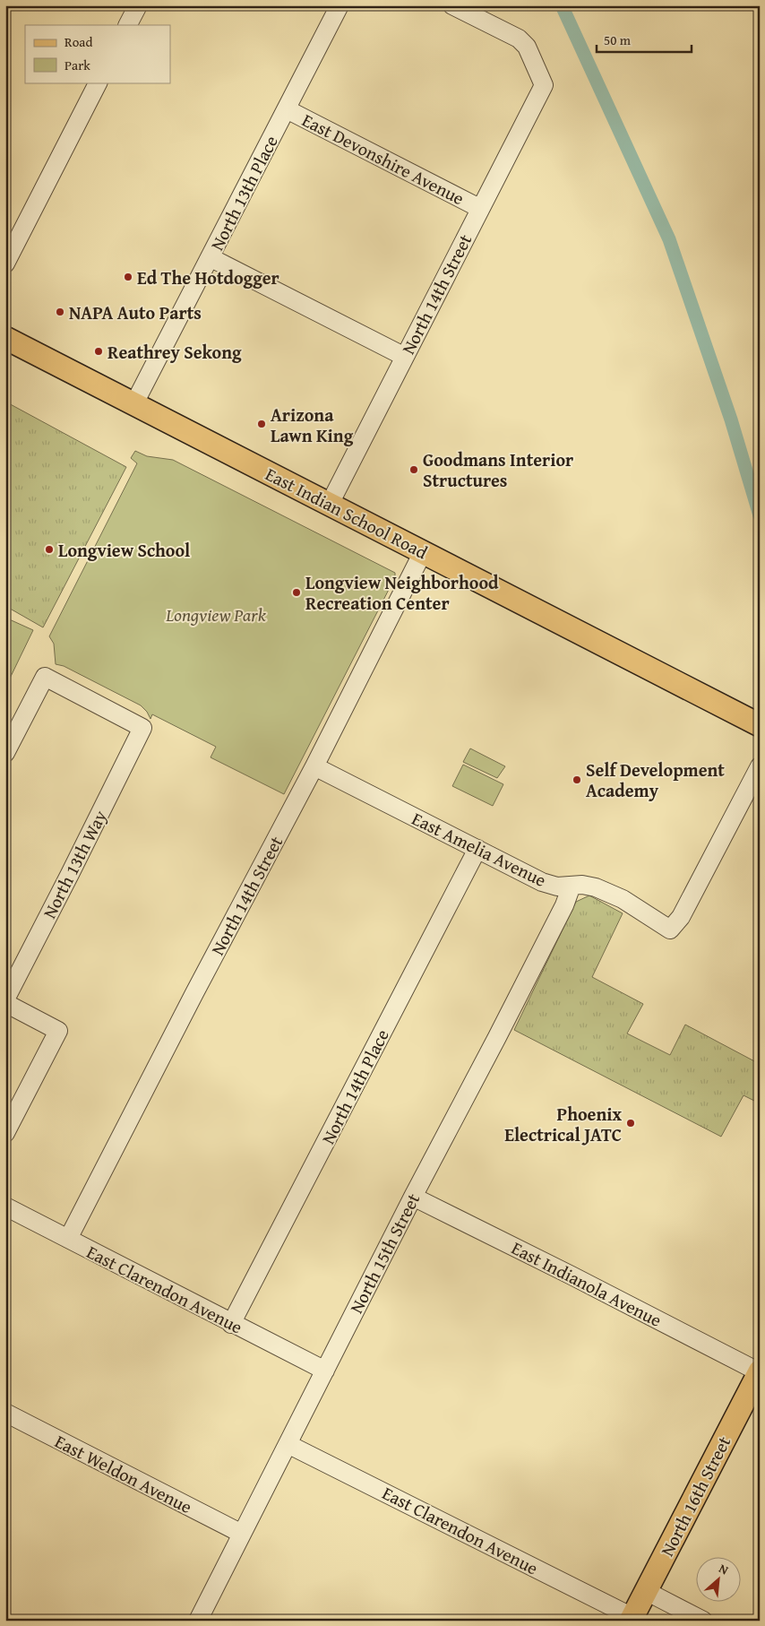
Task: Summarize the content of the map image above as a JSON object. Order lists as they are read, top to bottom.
{
  "streets": {
    "main road": ["East Indian School Road", "North 16th Street"],
    "street": [
      "East Devonshire Avenue",
      "North 13th Place",
      "North 14th Street",
      "East Amelia Avenue",
      "North 13th Way",
      "North 14th Place",
      "North 15th Street",
      "East Indianola Avenue",
      "East Clarendon Avenue",
      "East Weldon Avenue"
    ]
  },
  "crossings": [
    ["East Devonshire Avenue", "North 13th Place"],
    ["East Devonshire Avenue", "North 14th Street"],
    ["North 13th Place", "East Indian School Road"],
    ["North 14th Street", "East Indian School Road"],
    ["North 14th Street", "East Amelia Avenue"],
    ["North 14th Street", "East Clarendon Avenue"],
    ["East Amelia Avenue", "North 14th Place"],
    ["East Amelia Avenue", "North 15th Street"],
    ["North 14th Place", "East Clarendon Avenue"],
    ["North 15th Street", "East Indianola Avenue"],
    ["North 15th Street", "East Clarendon Avenue"],
    ["North 15th Street", "East Weldon Avenue"],
    ["East Indianola Avenue", "North 16th Street"],
    ["East Clarendon Avenue", "North 16th Street"]
  ],
  "parks": ["Longview Park"],
  "places": [
    "Ed The Hotdogger",
    "NAPA Auto Parts",
    "Reathrey Sekong",
    "Arizona Lawn King",
    "Goodmans Interior Structures",
    "Longview School",
    "Longview Neighborhood Recreation Center",
    "Self Development Academy",
    "Phoenix Electrical JATC"
  ],
  "legend": ["Road", "Park"],
  "scale_bar": "50 m",
  "north": "top right"
}
